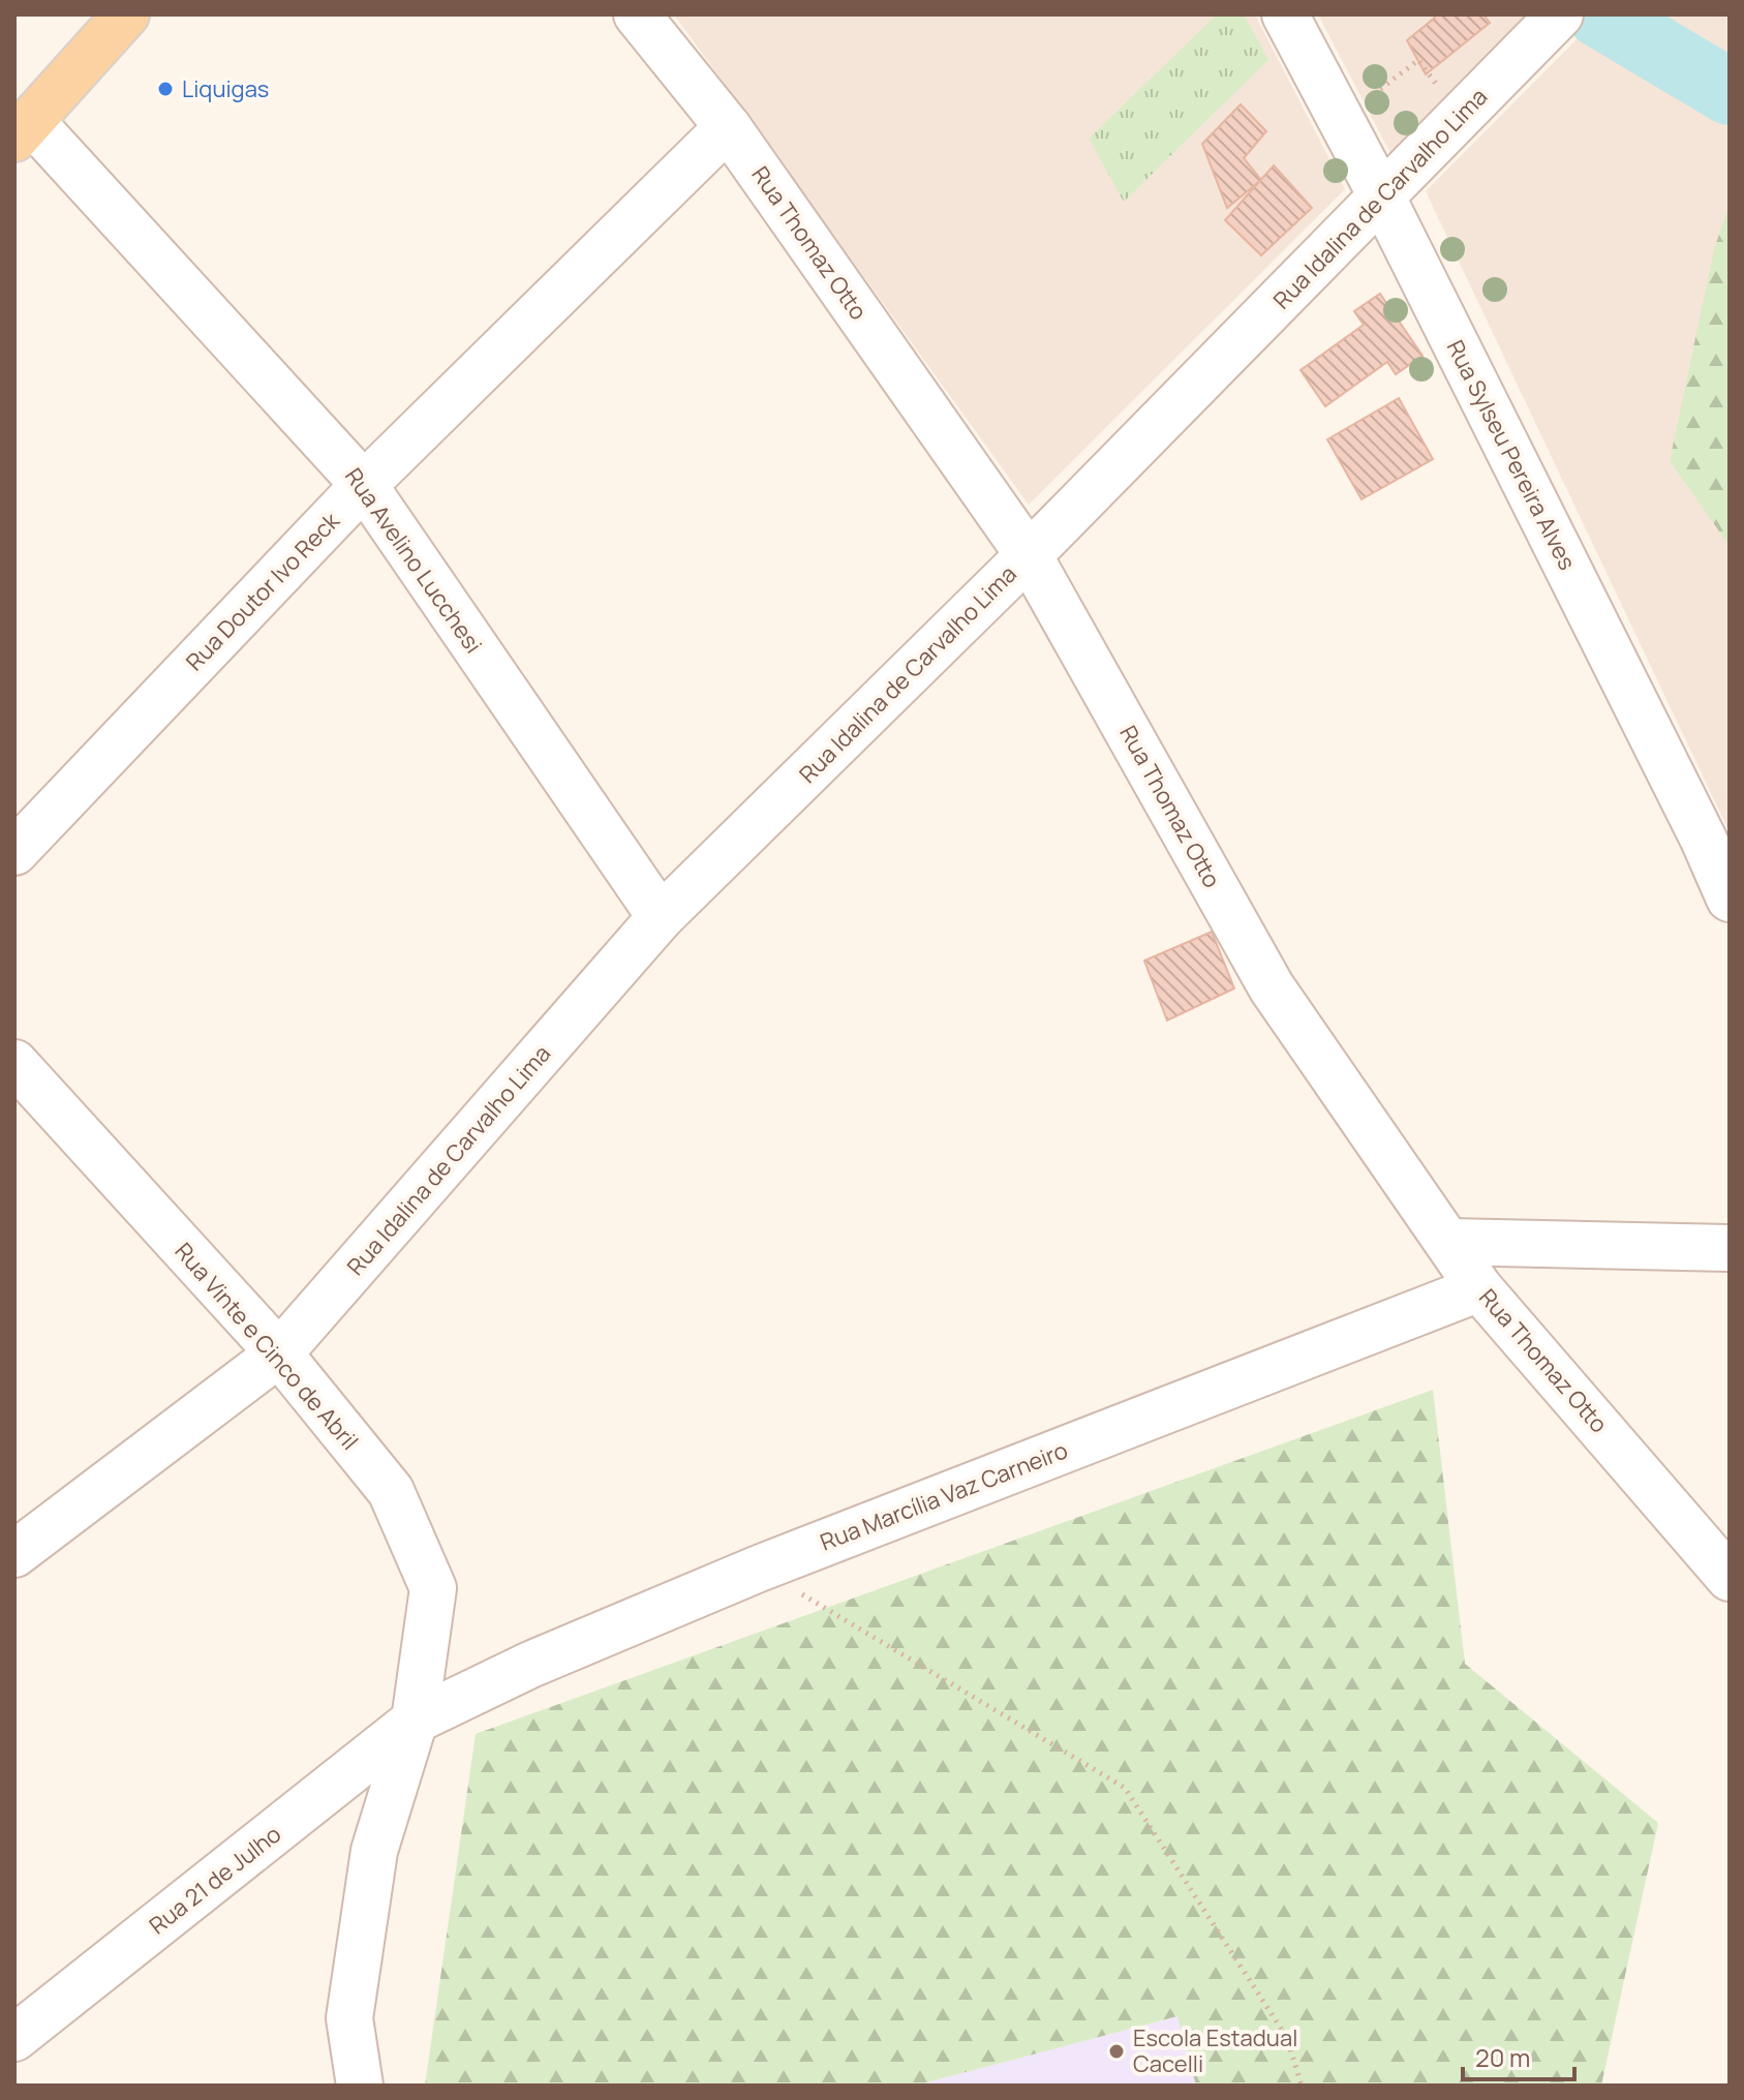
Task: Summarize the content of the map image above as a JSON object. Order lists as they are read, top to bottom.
{
  "streets": {
    "street": [
      "Rua Idalina de Carvalho Lima",
      "Rua Thomaz Otto",
      "Rua Sylseu Pereira Alves",
      "Rua Avelino Lucchesi",
      "Rua Doutor Ivo Reck",
      "Rua Vinte e Cinco de Abril",
      "Rua Marcília Vaz Carneiro",
      "Rua 21 de Julho"
    ]
  },
  "crossings": [
    ["Rua Idalina de Carvalho Lima", "Rua Thomaz Otto"],
    ["Rua Idalina de Carvalho Lima", "Rua Sylseu Pereira Alves"],
    ["Rua Idalina de Carvalho Lima", "Rua Avelino Lucchesi"],
    ["Rua Idalina de Carvalho Lima", "Rua Vinte e Cinco de Abril"],
    ["Rua Thomaz Otto", "Rua Doutor Ivo Reck"],
    ["Rua Thomaz Otto", "Rua Marcília Vaz Carneiro"],
    ["Rua Avelino Lucchesi", "Rua Doutor Ivo Reck"],
    ["Rua Vinte e Cinco de Abril", "Rua Marcília Vaz Carneiro"],
    ["Rua Vinte e Cinco de Abril", "Rua 21 de Julho"],
    ["Rua Marcília Vaz Carneiro", "Rua 21 de Julho"]
  ],
  "places": ["Liquigas", "Escola Estadual Cacelli"],
  "scale_bar": "20 m"
}
